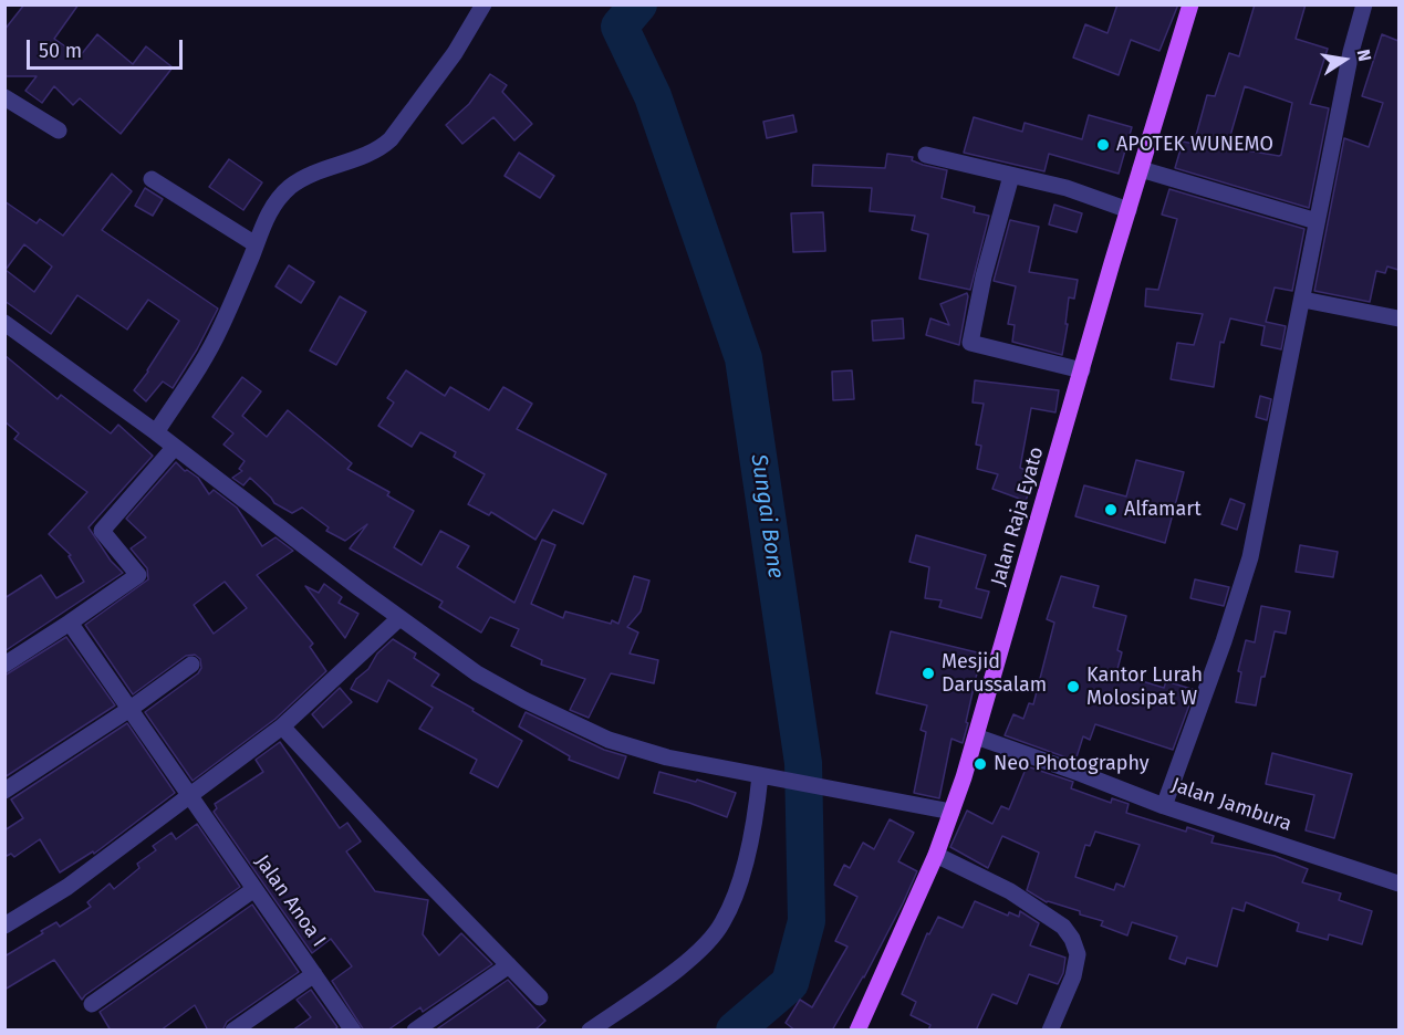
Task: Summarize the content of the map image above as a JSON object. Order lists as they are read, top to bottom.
{
  "streets": {
    "main road": ["Jalan Raja Eyato"],
    "street": ["Jalan Jambura", "Jalan Anoa I"]
  },
  "crossings": [
    ["Jalan Raja Eyato", "Jalan Jambura"]
  ],
  "water": ["Sungai Bone"],
  "places": [
    "APOTEK WUNEMO",
    "Alfamart",
    "Mesjid Darussalam",
    "Kantor Lurah Molosipat W",
    "Neo Photography"
  ],
  "scale_bar": "50 m",
  "north": "right"
}
